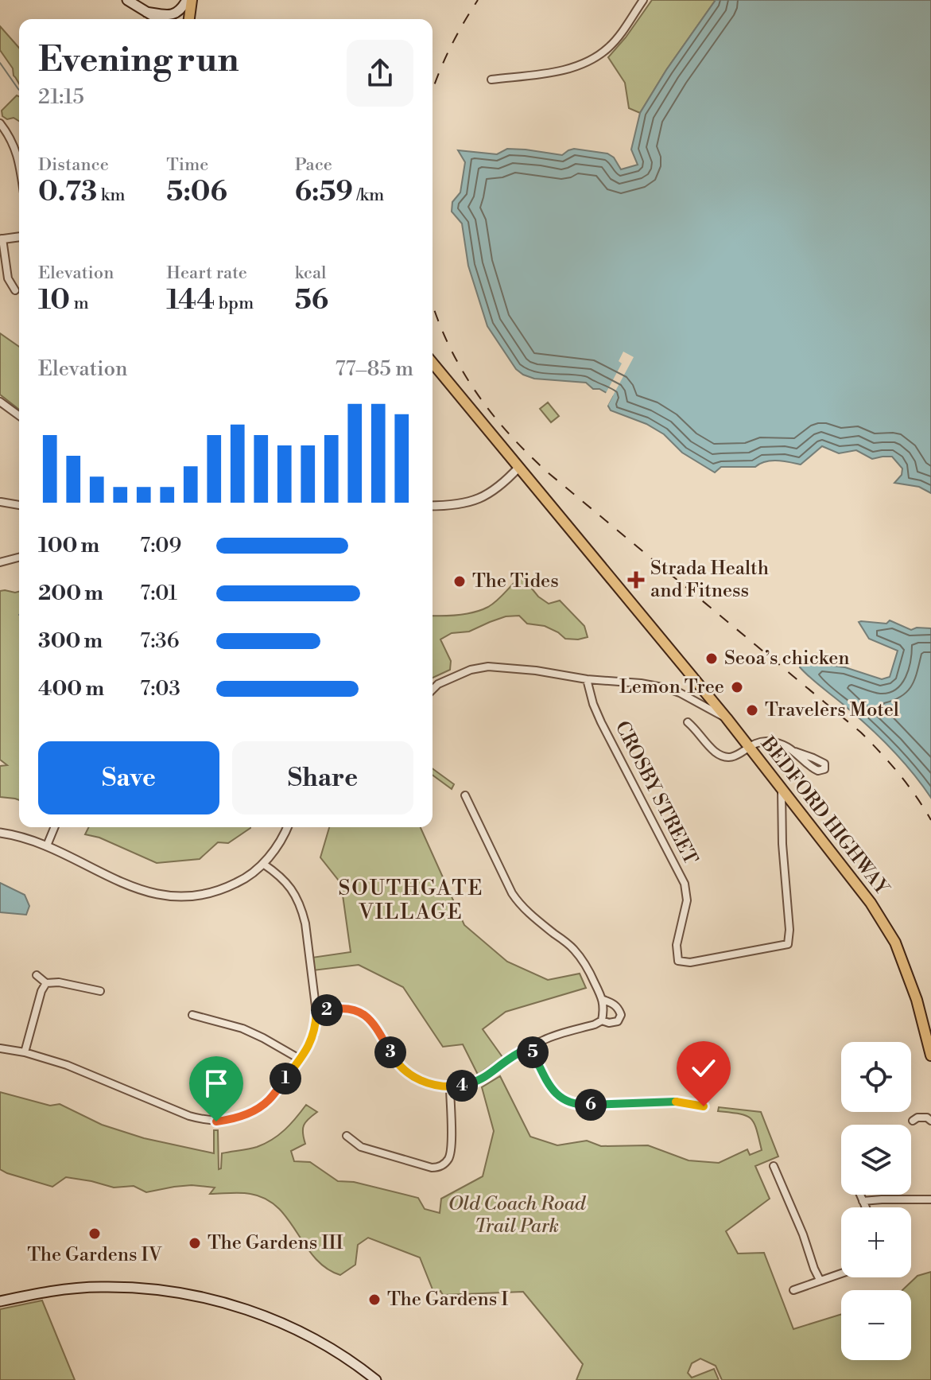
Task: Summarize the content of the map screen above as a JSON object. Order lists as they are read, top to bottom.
{
  "streets": {
    "main road": ["BEDFORD HIGHWAY"],
    "street": ["CROSBY STREET"]
  },
  "crossings": [
    ["CROSBY STREET", "BEDFORD HIGHWAY"]
  ],
  "districts": ["SOUTHGATE VILLAGE"],
  "parks": ["Old Coach Road Trail Park"],
  "places": {
    "health": ["Strada Health and Fitness"],
    "other": [
      "The Tides",
      "Seoa’s chicken",
      "Lemon Tree",
      "Travelers Motel",
      "The Gardens IV",
      "The Gardens III",
      "The Gardens I"
    ]
  },
  "page": {
    "heading": ["Evening run", "21:15"],
    "stats": [
      ["Distance", "0.73 km"],
      ["Time", "5:06"],
      ["Pace", "6:59 /km"],
      ["Elevation", "10 m"],
      ["Heart rate", "144 bpm"],
      ["kcal", "56"]
    ],
    "chart": ["Elevation", "77–85 m"],
    "list": [
      {
        "name": "100 m",
        "note": "7:09"
      },
      {
        "name": "200 m",
        "note": "7:01"
      },
      {
        "name": "300 m",
        "note": "7:36"
      },
      {
        "name": "400 m",
        "note": "7:03"
      }
    ],
    "buttons": ["Save", "Share"],
    "pins": [
      "2",
      "3",
      "5",
      "1",
      "4",
      "6"
    ],
    "map_buttons": ["+", "−"]
  }
}
